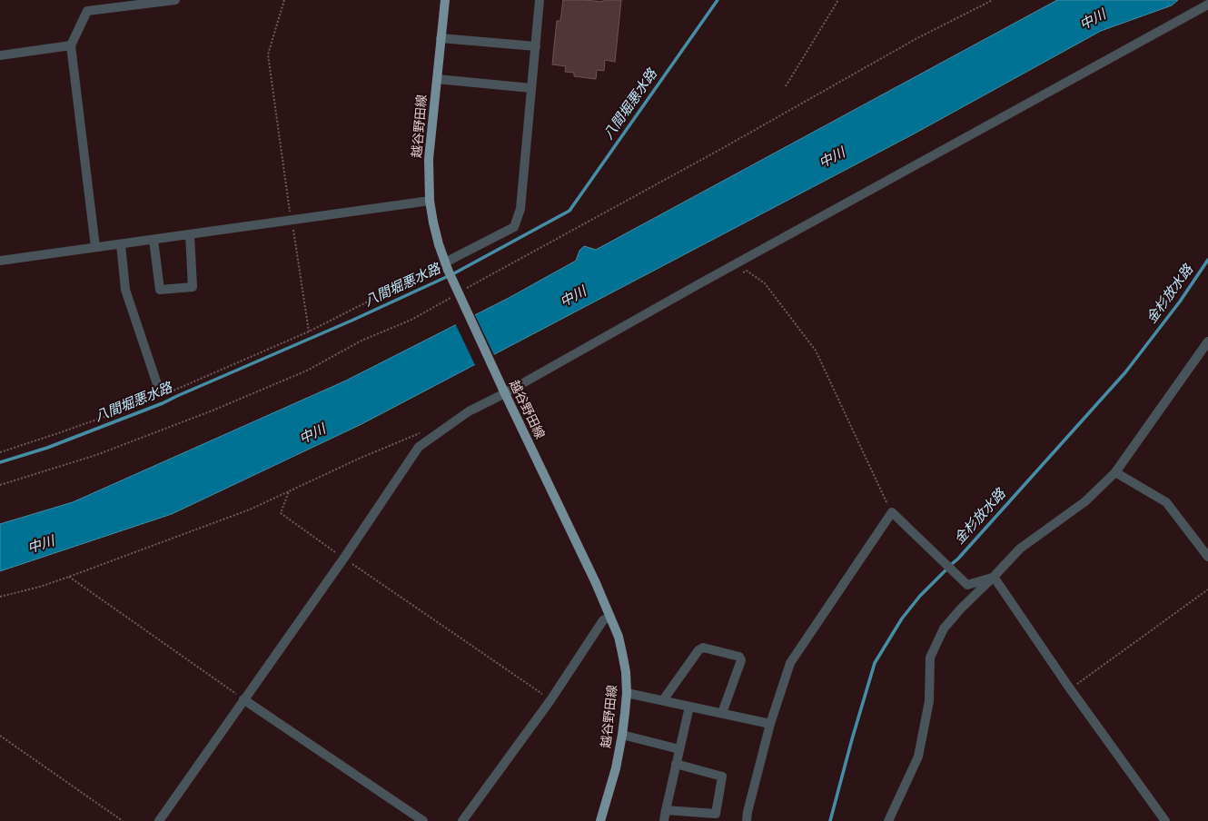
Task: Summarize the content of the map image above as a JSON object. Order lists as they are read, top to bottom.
{
  "streets": {
    "main road": ["越谷野田線"]
  },
  "water": ["中川", "八間堀悪水路", "金杉放水路"]
}
